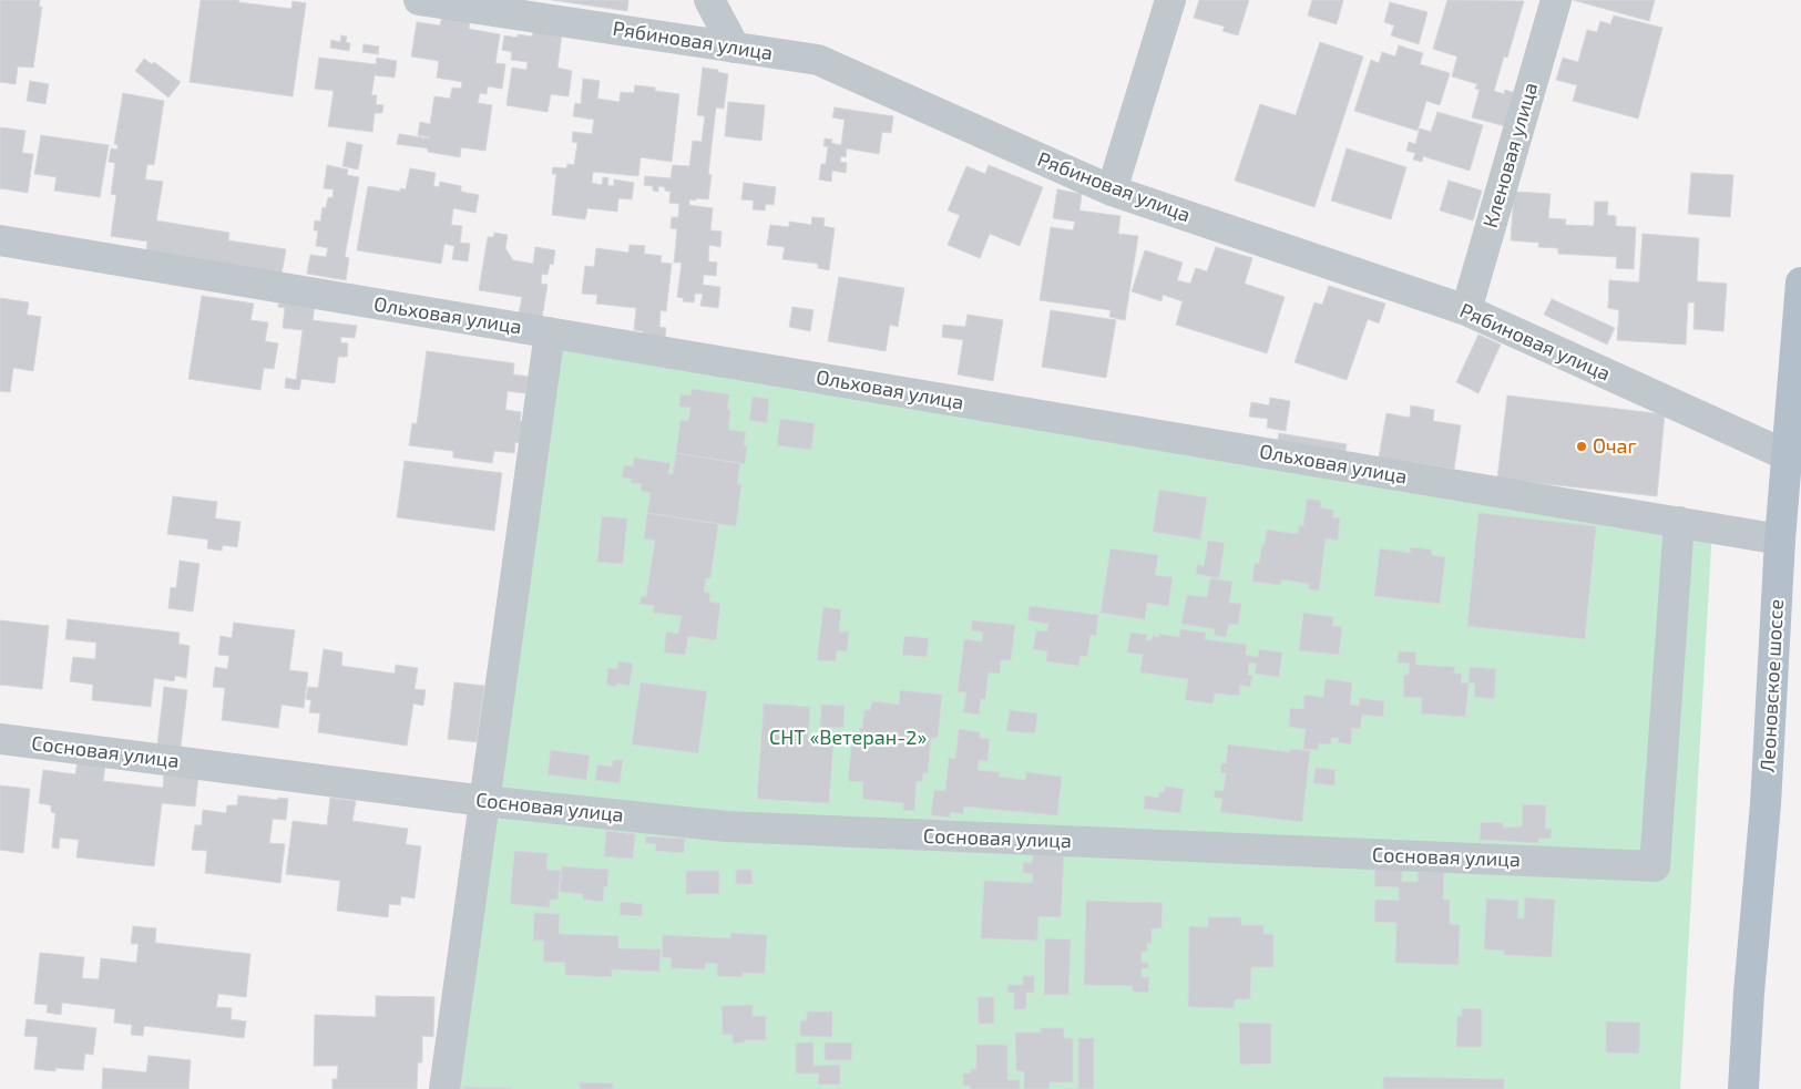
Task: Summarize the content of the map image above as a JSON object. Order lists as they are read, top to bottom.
{
  "streets": {
    "main road": ["Леоновское шоссе"],
    "street": [
      "Рябиновая улица",
      "Кленовая улица",
      "Ольховая улица",
      "Сосновая улица"
    ]
  },
  "crossings": [
    ["Рябиновая улица", "Кленовая улица"],
    ["Рябиновая улица", "Леоновское шоссе"],
    ["Ольховая улица", "Леоновское шоссе"],
    ["Ольховая улица", "Сосновая улица"]
  ],
  "parks": ["СНТ «Ветеран-2»"],
  "places": ["Очаг"]
}
